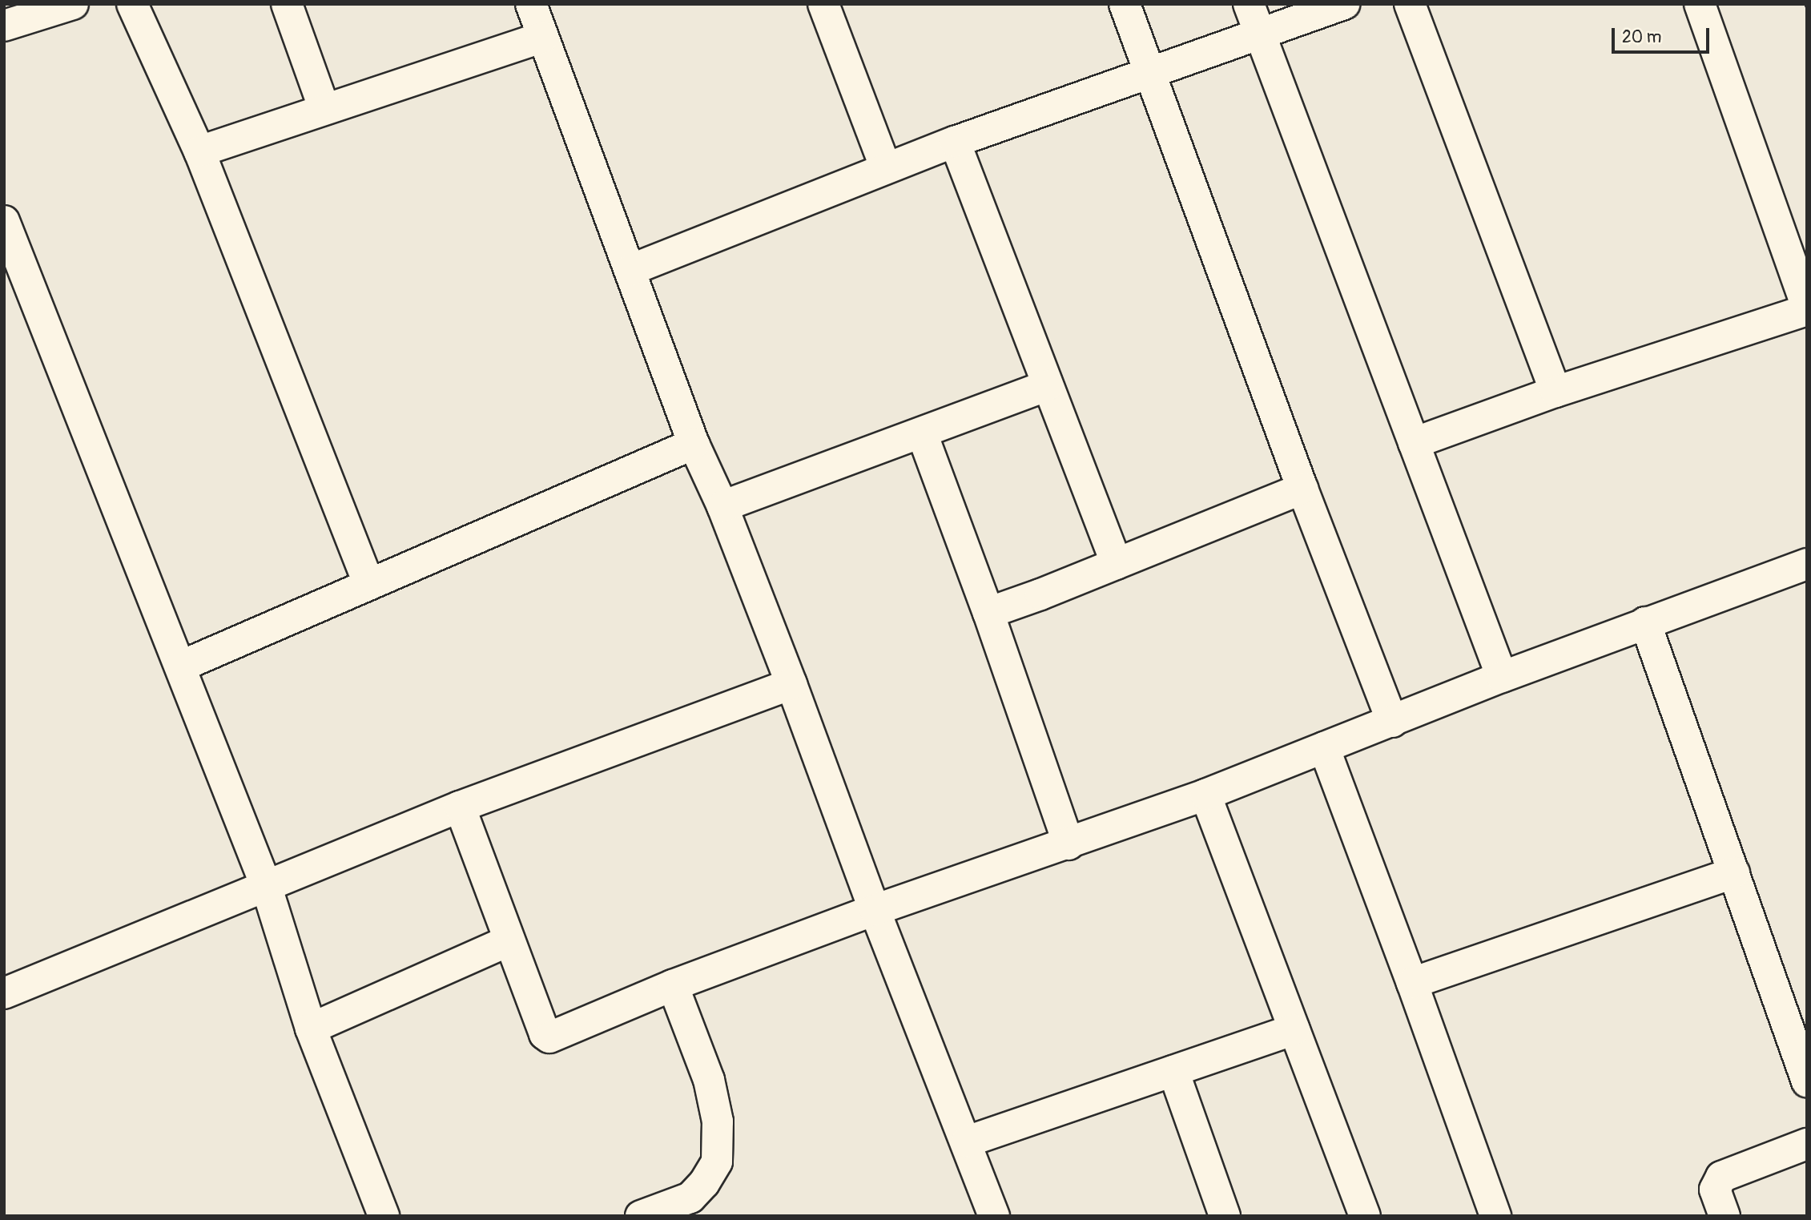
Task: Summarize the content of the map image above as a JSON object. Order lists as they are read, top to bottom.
{
  "scale_bar": "20 m"
}
